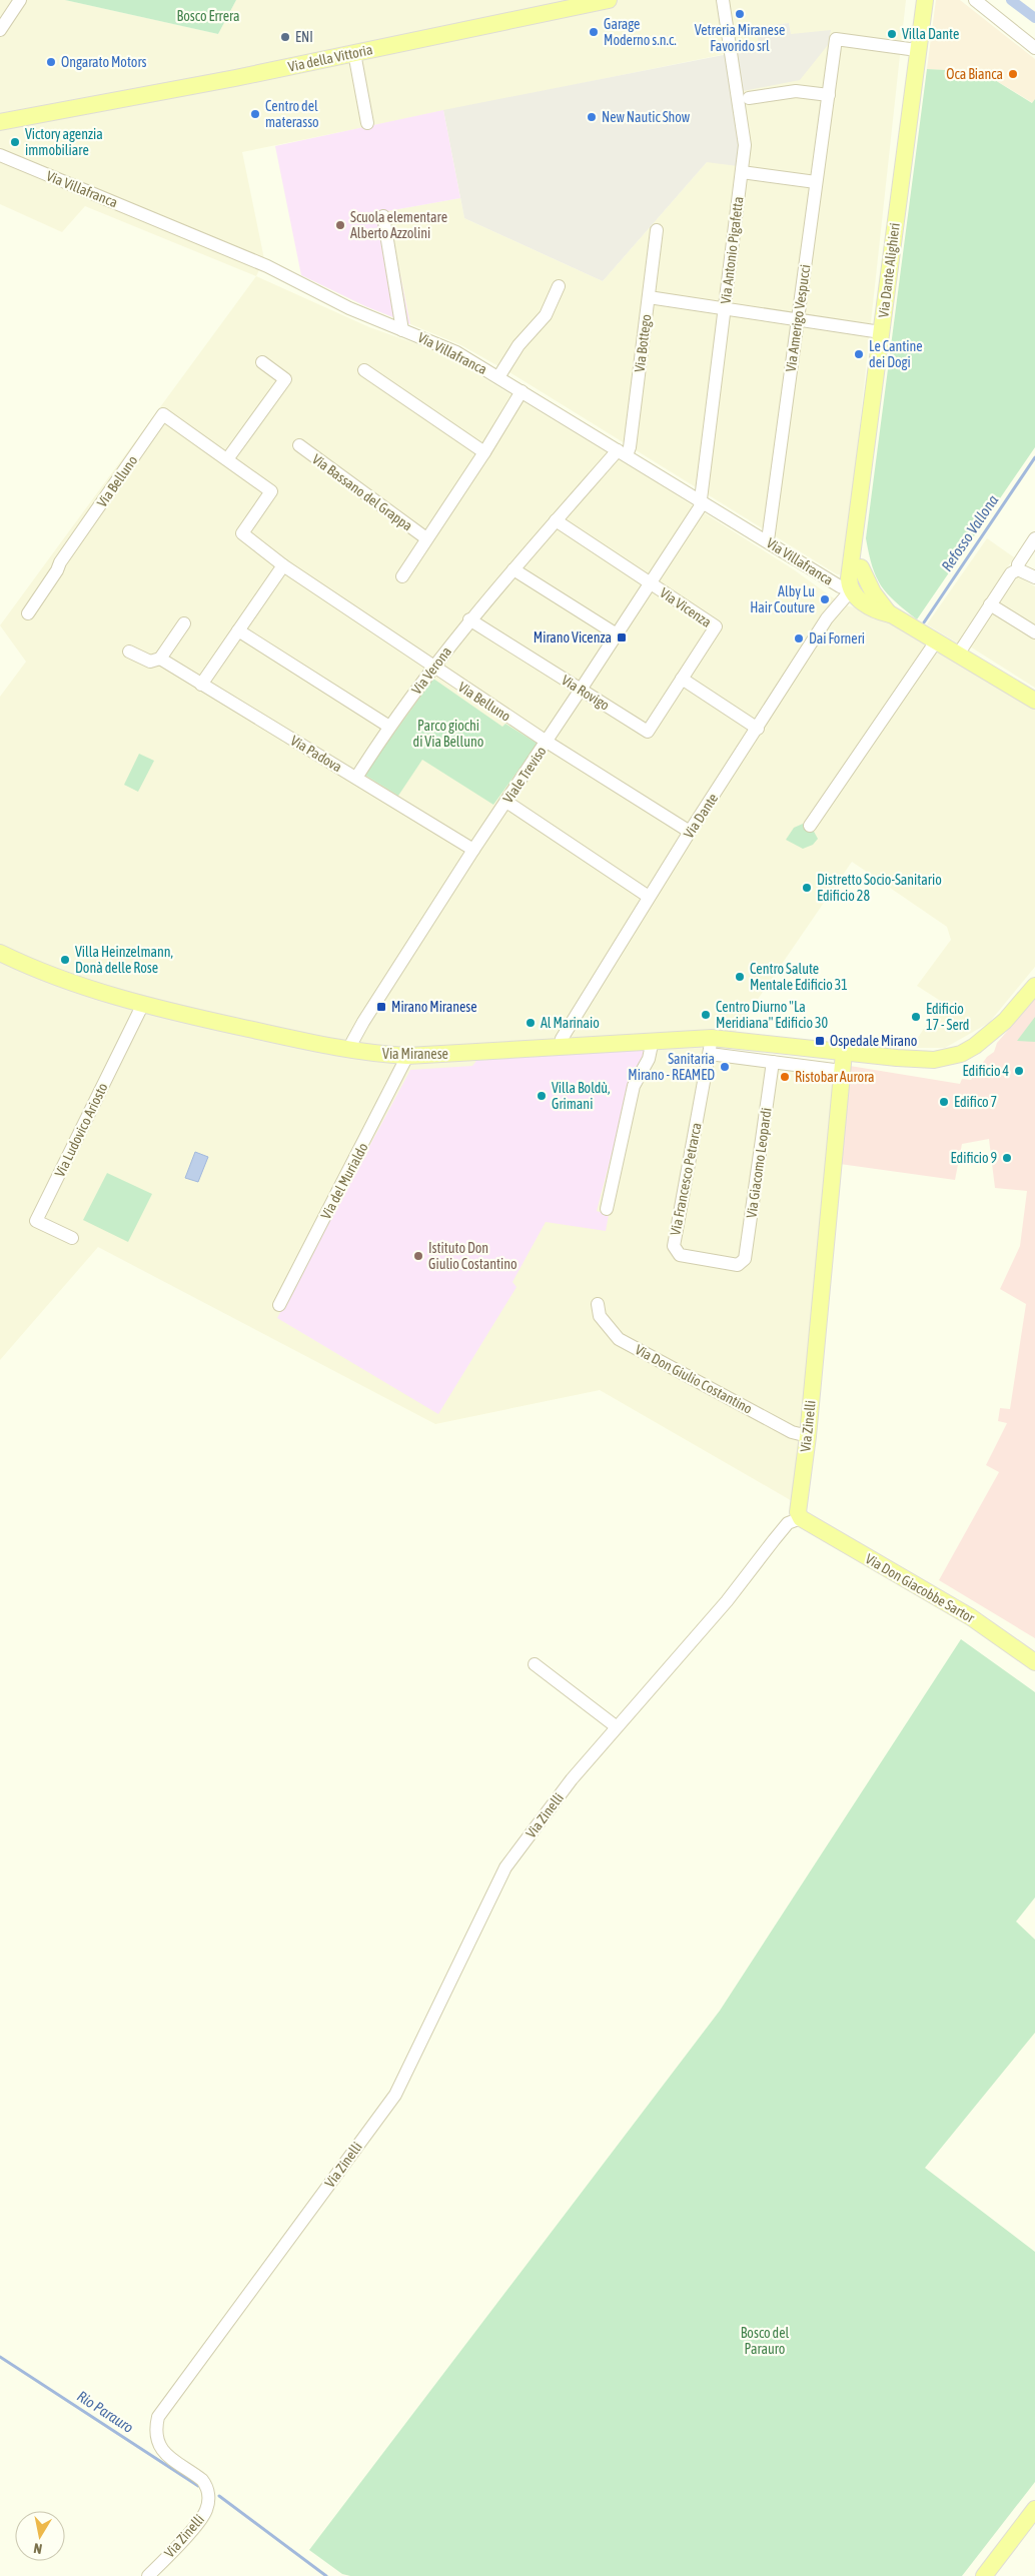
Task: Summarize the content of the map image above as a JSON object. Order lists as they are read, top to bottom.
{
  "streets": {
    "main road": [
      "Via della Vittoria",
      "Via Villafranca",
      "Via Dante Alighieri",
      "Via Miranese",
      "Via Zinelli",
      "Via Don Giacobbe Sartor"
    ],
    "street": [
      "Via Antonio Pigafetta",
      "Via Amerigo Vespucci",
      "Via Bottego",
      "Via Belluno",
      "Via Bassano del Grappa",
      "Via Vicenza",
      "Via Verona",
      "Via Rovigo",
      "Via Padova",
      "Viale Treviso",
      "Via Dante",
      "Via Ludovico Ariosto",
      "Via Giacomo Leopardi",
      "Via Francesco Petrarca",
      "Via del Murialdo",
      "Via Don Giulio Costantino"
    ]
  },
  "crossings": [
    ["Via Villafranca", "Via Antonio Pigafetta"],
    ["Via Villafranca", "Via Dante Alighieri"],
    ["Via Villafranca", "Via Amerigo Vespucci"],
    ["Via Villafranca", "Via Bottego"],
    ["Via Villafranca", "Via Bassano del Grappa"],
    ["Via Villafranca", "Via Verona"],
    ["Via Villafranca", "Viale Treviso"],
    ["Via Villafranca", "Via Dante"],
    ["Via Antonio Pigafetta", "Viale Treviso"],
    ["Via Dante Alighieri", "Via Amerigo Vespucci"],
    ["Via Dante Alighieri", "Via Dante"],
    ["Via Bottego", "Via Verona"],
    ["Via Belluno", "Via Verona"],
    ["Via Belluno", "Viale Treviso"],
    ["Via Belluno", "Via Dante"],
    ["Via Vicenza", "Via Verona"],
    ["Via Vicenza", "Via Rovigo"],
    ["Via Vicenza", "Viale Treviso"],
    ["Via Verona", "Via Rovigo"],
    ["Via Verona", "Via Padova"],
    ["Via Rovigo", "Viale Treviso"],
    ["Via Padova", "Viale Treviso"],
    ["Viale Treviso", "Via Miranese"],
    ["Via Dante", "Via Miranese"],
    ["Via Miranese", "Via Ludovico Ariosto"],
    ["Via Miranese", "Via Giacomo Leopardi"],
    ["Via Miranese", "Via Francesco Petrarca"],
    ["Via Miranese", "Via del Murialdo"],
    ["Via Miranese", "Via Zinelli"],
    ["Via Giacomo Leopardi", "Via Francesco Petrarca"],
    ["Via Don Giulio Costantino", "Via Zinelli"],
    ["Via Zinelli", "Via Don Giacobbe Sartor"]
  ],
  "water": ["Refosso Vallona", "Rio Parauro"],
  "parks": ["Bosco Errera", "Parco giochi di Via Belluno", "Bosco del Parauro"],
  "places": {
    "other": [
      "Vetreria Miranese Favorido srl",
      "Garage Moderno s.n.c.",
      "Villa Dante",
      "ENI",
      "Ongarato Motors",
      "Oca Bianca",
      "Centro del materasso",
      "New Nautic Show",
      "Victory agenzia immobiliare",
      "Scuola elementare Alberto Azzolini",
      "Le Cantine dei Dogi",
      "Alby Lu Hair Couture",
      "Dai Forneri",
      "Distretto Socio-Sanitario Edificio 28",
      "Villa Heinzelmann, Donà delle Rose",
      "Centro Salute Mentale Edificio 31",
      "Centro Diurno \"La Meridiana\" Edificio 30",
      "Edificio 17 - Serd",
      "Al Marinaio",
      "Sanitaria Mirano - REAMED",
      "Edificio 4",
      "Ristobar Aurora",
      "Villa Boldù, Grimani",
      "Edifico 7",
      "Edificio 9",
      "Istituto Don Giulio Costantino"
    ],
    "transit": ["Mirano Vicenza", "Mirano Miranese", "Ospedale Mirano"]
  },
  "north": "bottom"
}
